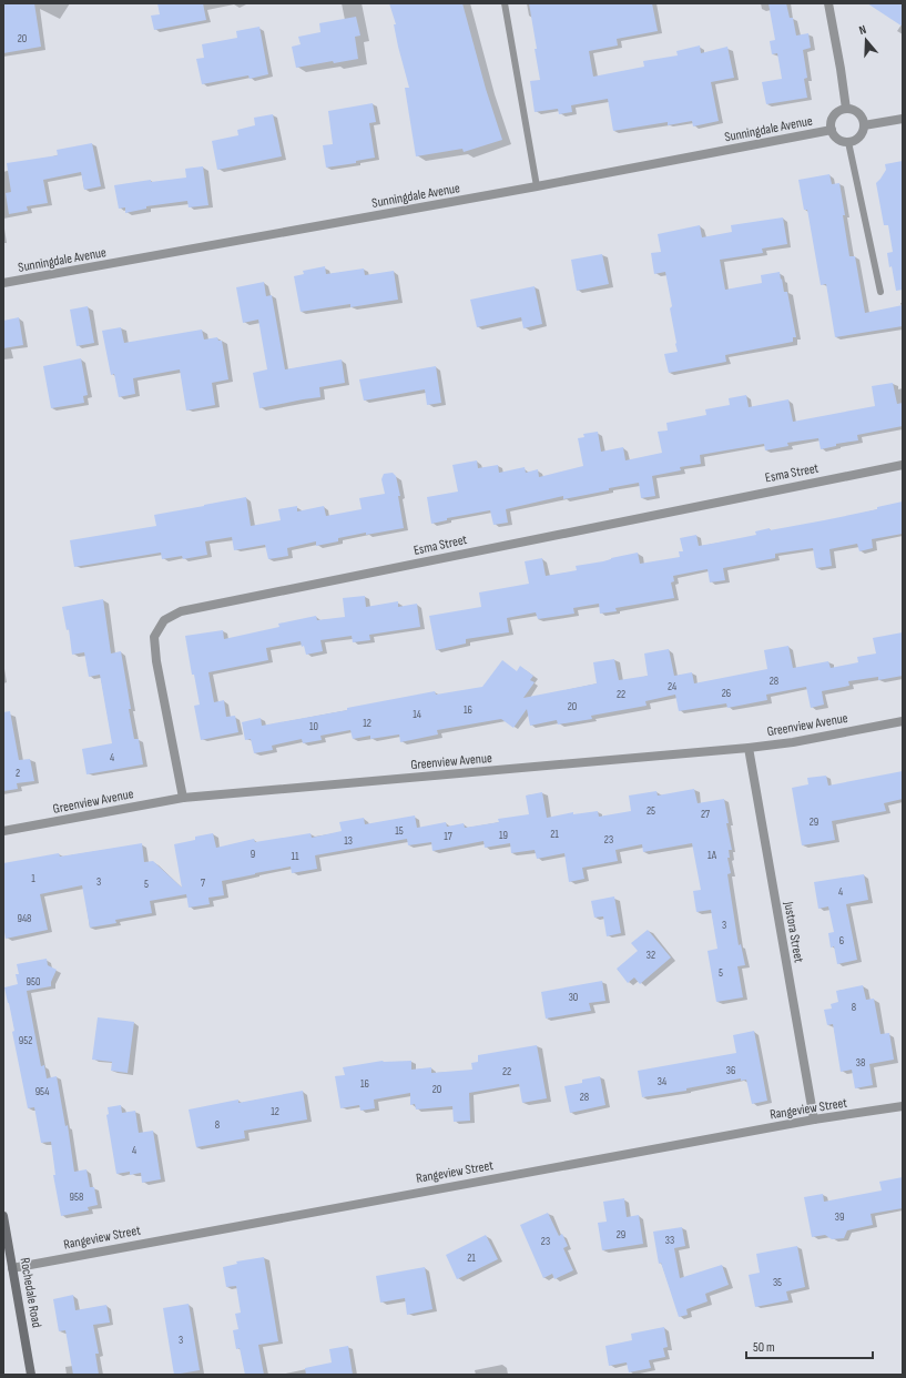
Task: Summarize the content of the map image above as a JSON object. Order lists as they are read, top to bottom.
{
  "streets": {
    "main road": ["Rochedale Road"],
    "street": [
      "Sunningdale Avenue",
      "Esma Street",
      "Greenview Avenue",
      "Justora Street",
      "Rangeview Street"
    ]
  },
  "crossings": [
    ["Esma Street", "Greenview Avenue"],
    ["Greenview Avenue", "Justora Street"],
    ["Justora Street", "Rangeview Street"],
    ["Rangeview Street", "Rochedale Road"]
  ],
  "house_numbers": [
    "20",
    "28",
    "24",
    "26",
    "22",
    "20",
    "16",
    "14",
    "12",
    "10",
    "4",
    "2",
    "25",
    "27",
    "29",
    "15",
    "21",
    "19",
    "17",
    "23",
    "13",
    "9",
    "1A",
    "11",
    "1",
    "3",
    "7",
    "5",
    "4",
    "948",
    "3",
    "6",
    "32",
    "5",
    "950",
    "30",
    "8",
    "952",
    "38",
    "36",
    "22",
    "34",
    "16",
    "20",
    "954",
    "28",
    "12",
    "8",
    "4",
    "958",
    "39",
    "29",
    "33",
    "23",
    "21",
    "35",
    "3"
  ],
  "scale_bar": "50 m",
  "north": "top"
}
